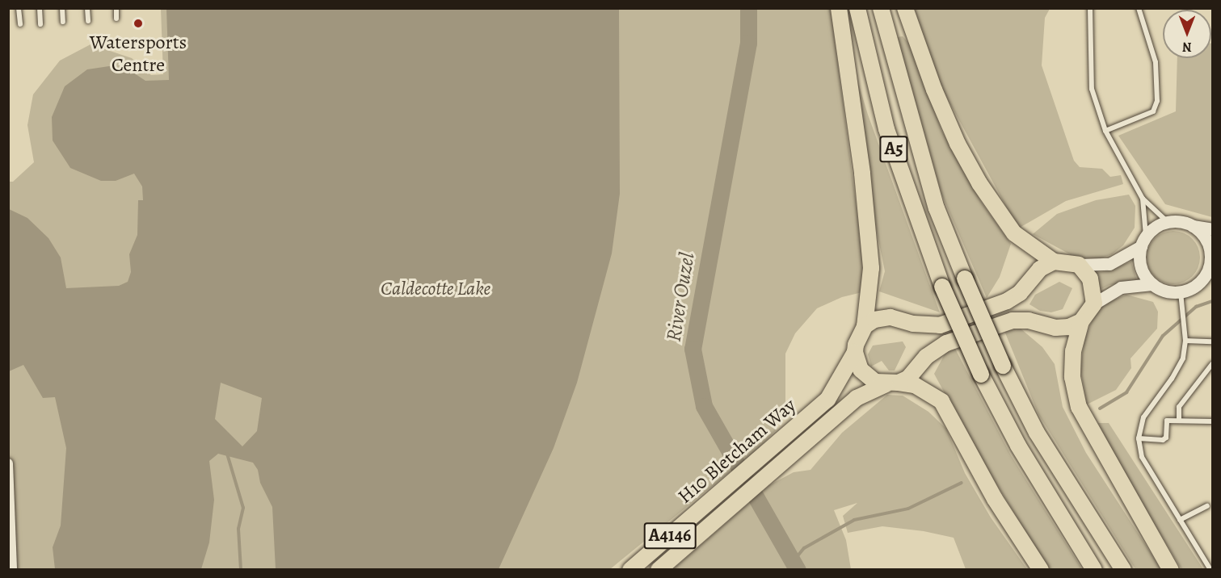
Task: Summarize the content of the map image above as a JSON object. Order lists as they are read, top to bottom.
{
  "streets": {
    "highway": ["A5", "H10 Bletcham Way", "A4146"]
  },
  "water": ["River Ouzel"],
  "parks": ["Caldecotte Lake"],
  "places": ["Watersports Centre"],
  "north": "bottom"
}
